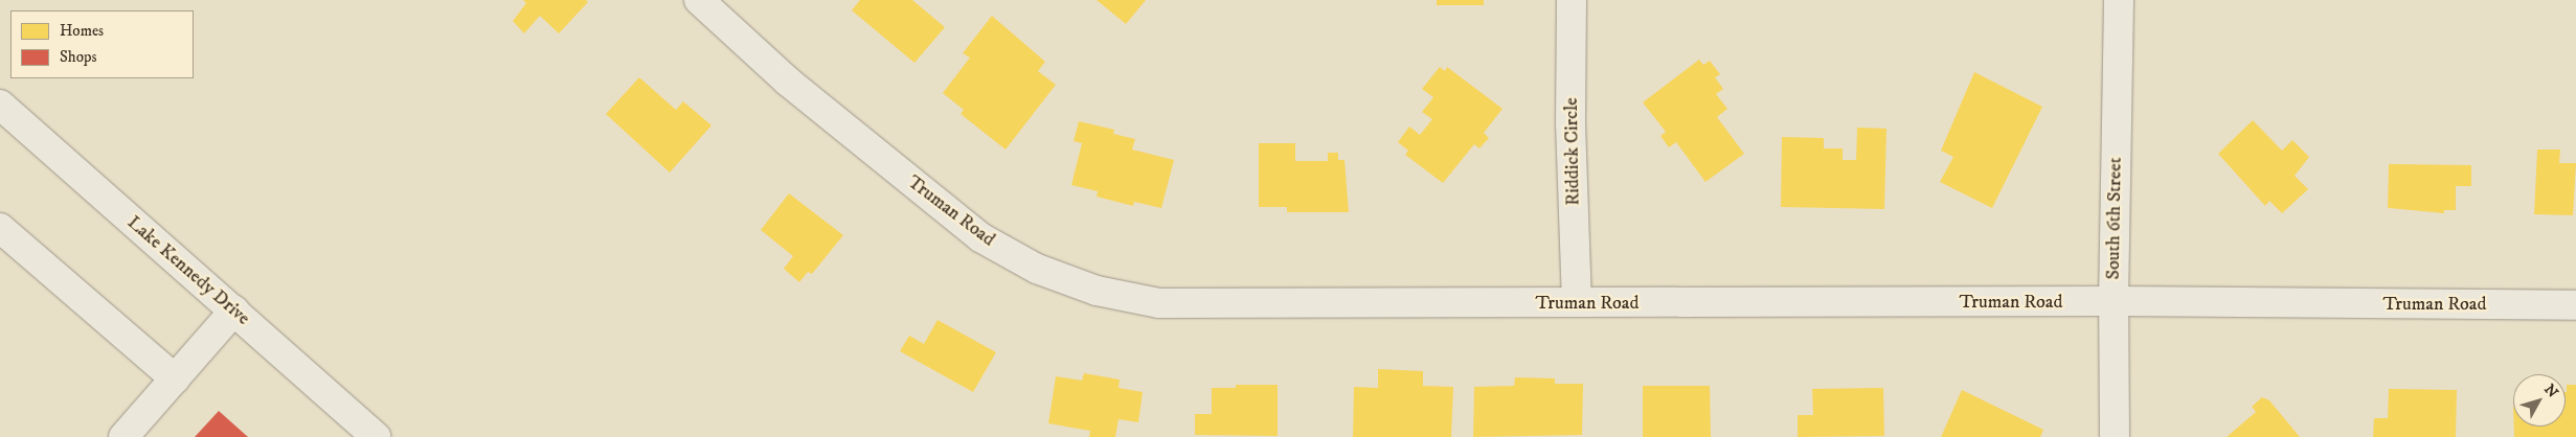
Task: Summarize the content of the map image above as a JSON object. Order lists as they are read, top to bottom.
{
  "streets": {
    "street": [
      "Riddick Circle",
      "Truman Road",
      "South 6th Street",
      "Lake Kennedy Drive"
    ]
  },
  "crossings": [
    ["Riddick Circle", "Truman Road"],
    ["Truman Road", "South 6th Street"]
  ],
  "legend": ["Homes", "Shops"],
  "north": "top right"
}
